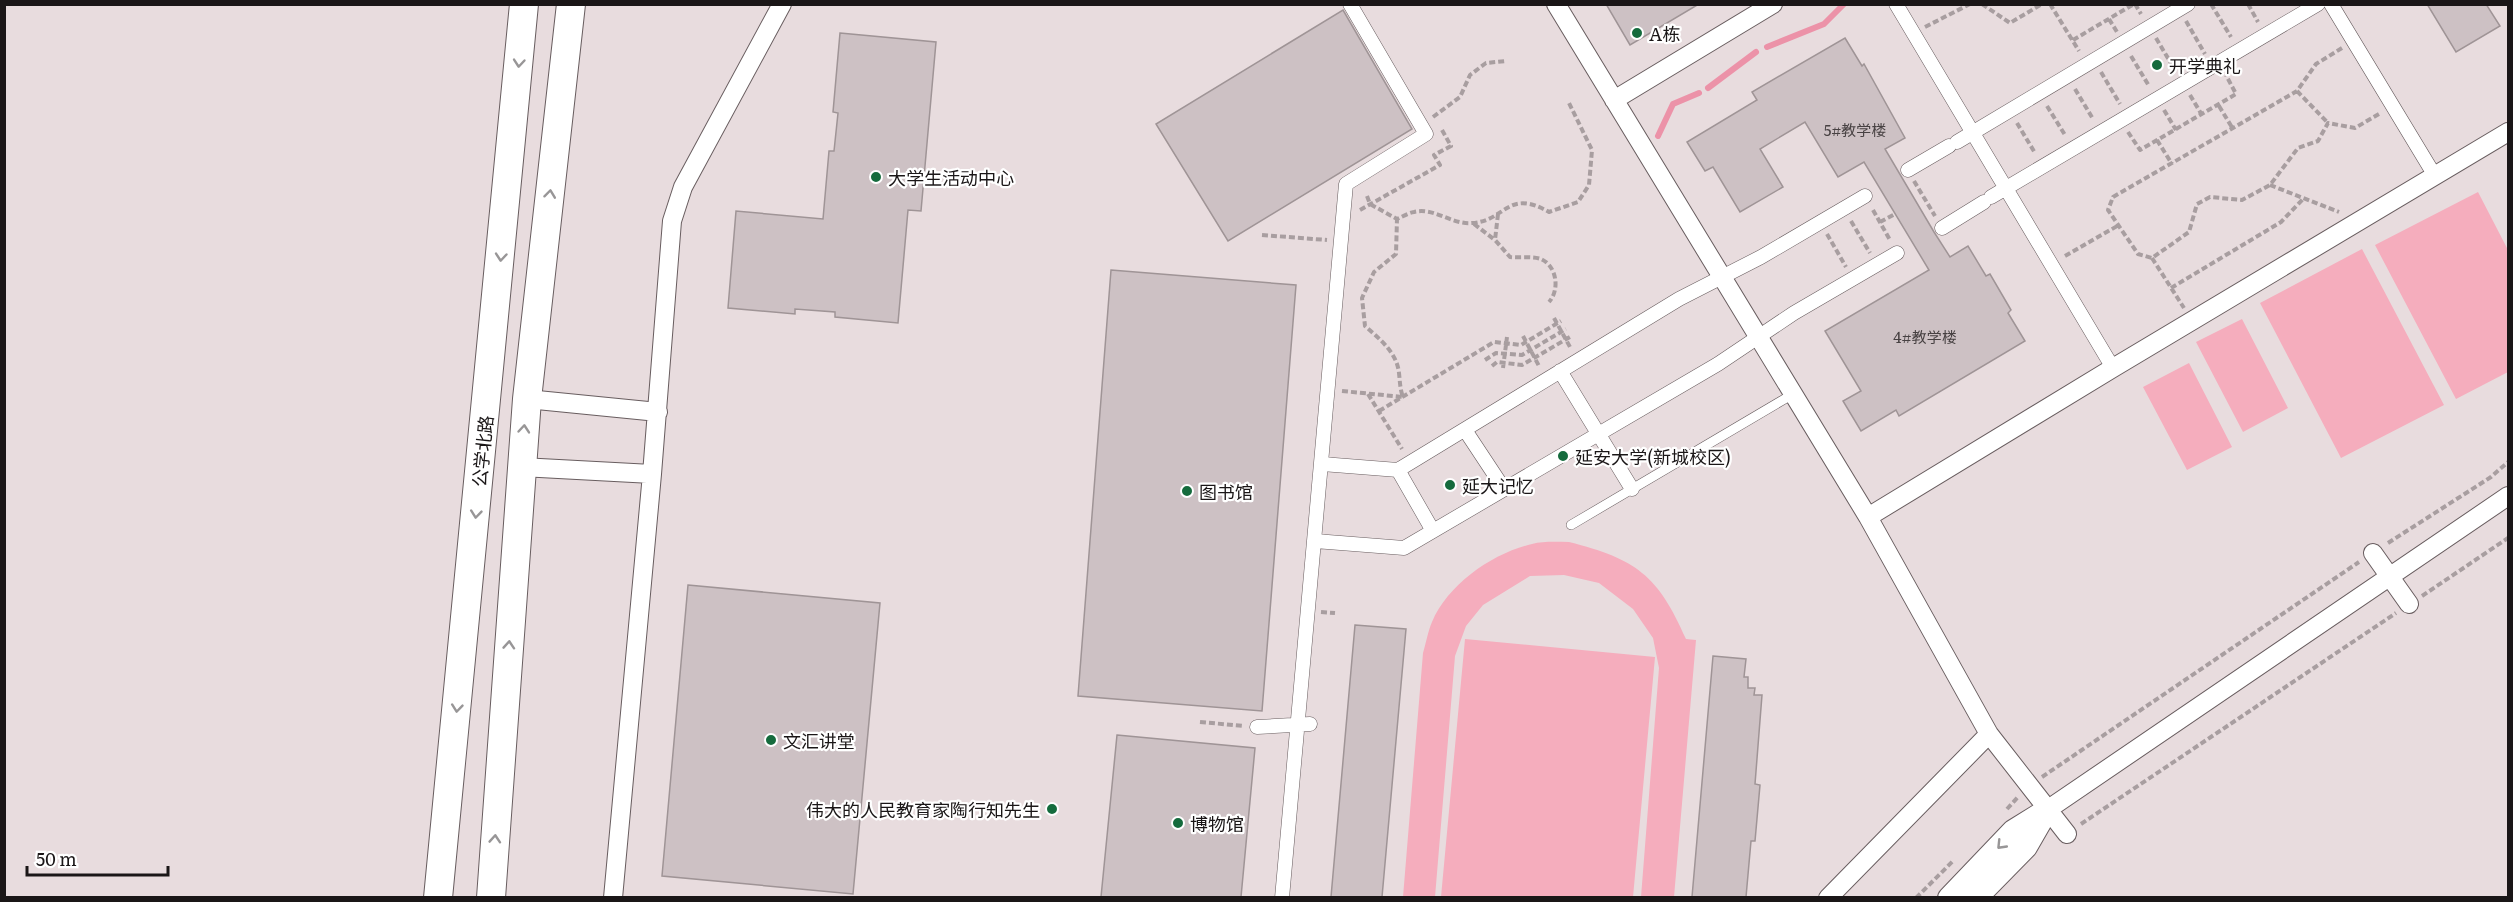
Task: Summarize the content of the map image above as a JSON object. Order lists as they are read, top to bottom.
{
  "streets": {
    "main road": ["公学北路"]
  },
  "places": [
    "A栋",
    "开学典礼",
    "大学生活动中心",
    "延安大学(新城校区)",
    "延大记忆",
    "图书馆",
    "文汇讲堂",
    "伟大的人民教育家陶行知先生",
    "博物馆"
  ],
  "house_numbers": ["5#教学楼", "4#教学楼"],
  "scale_bar": "50 m"
}
